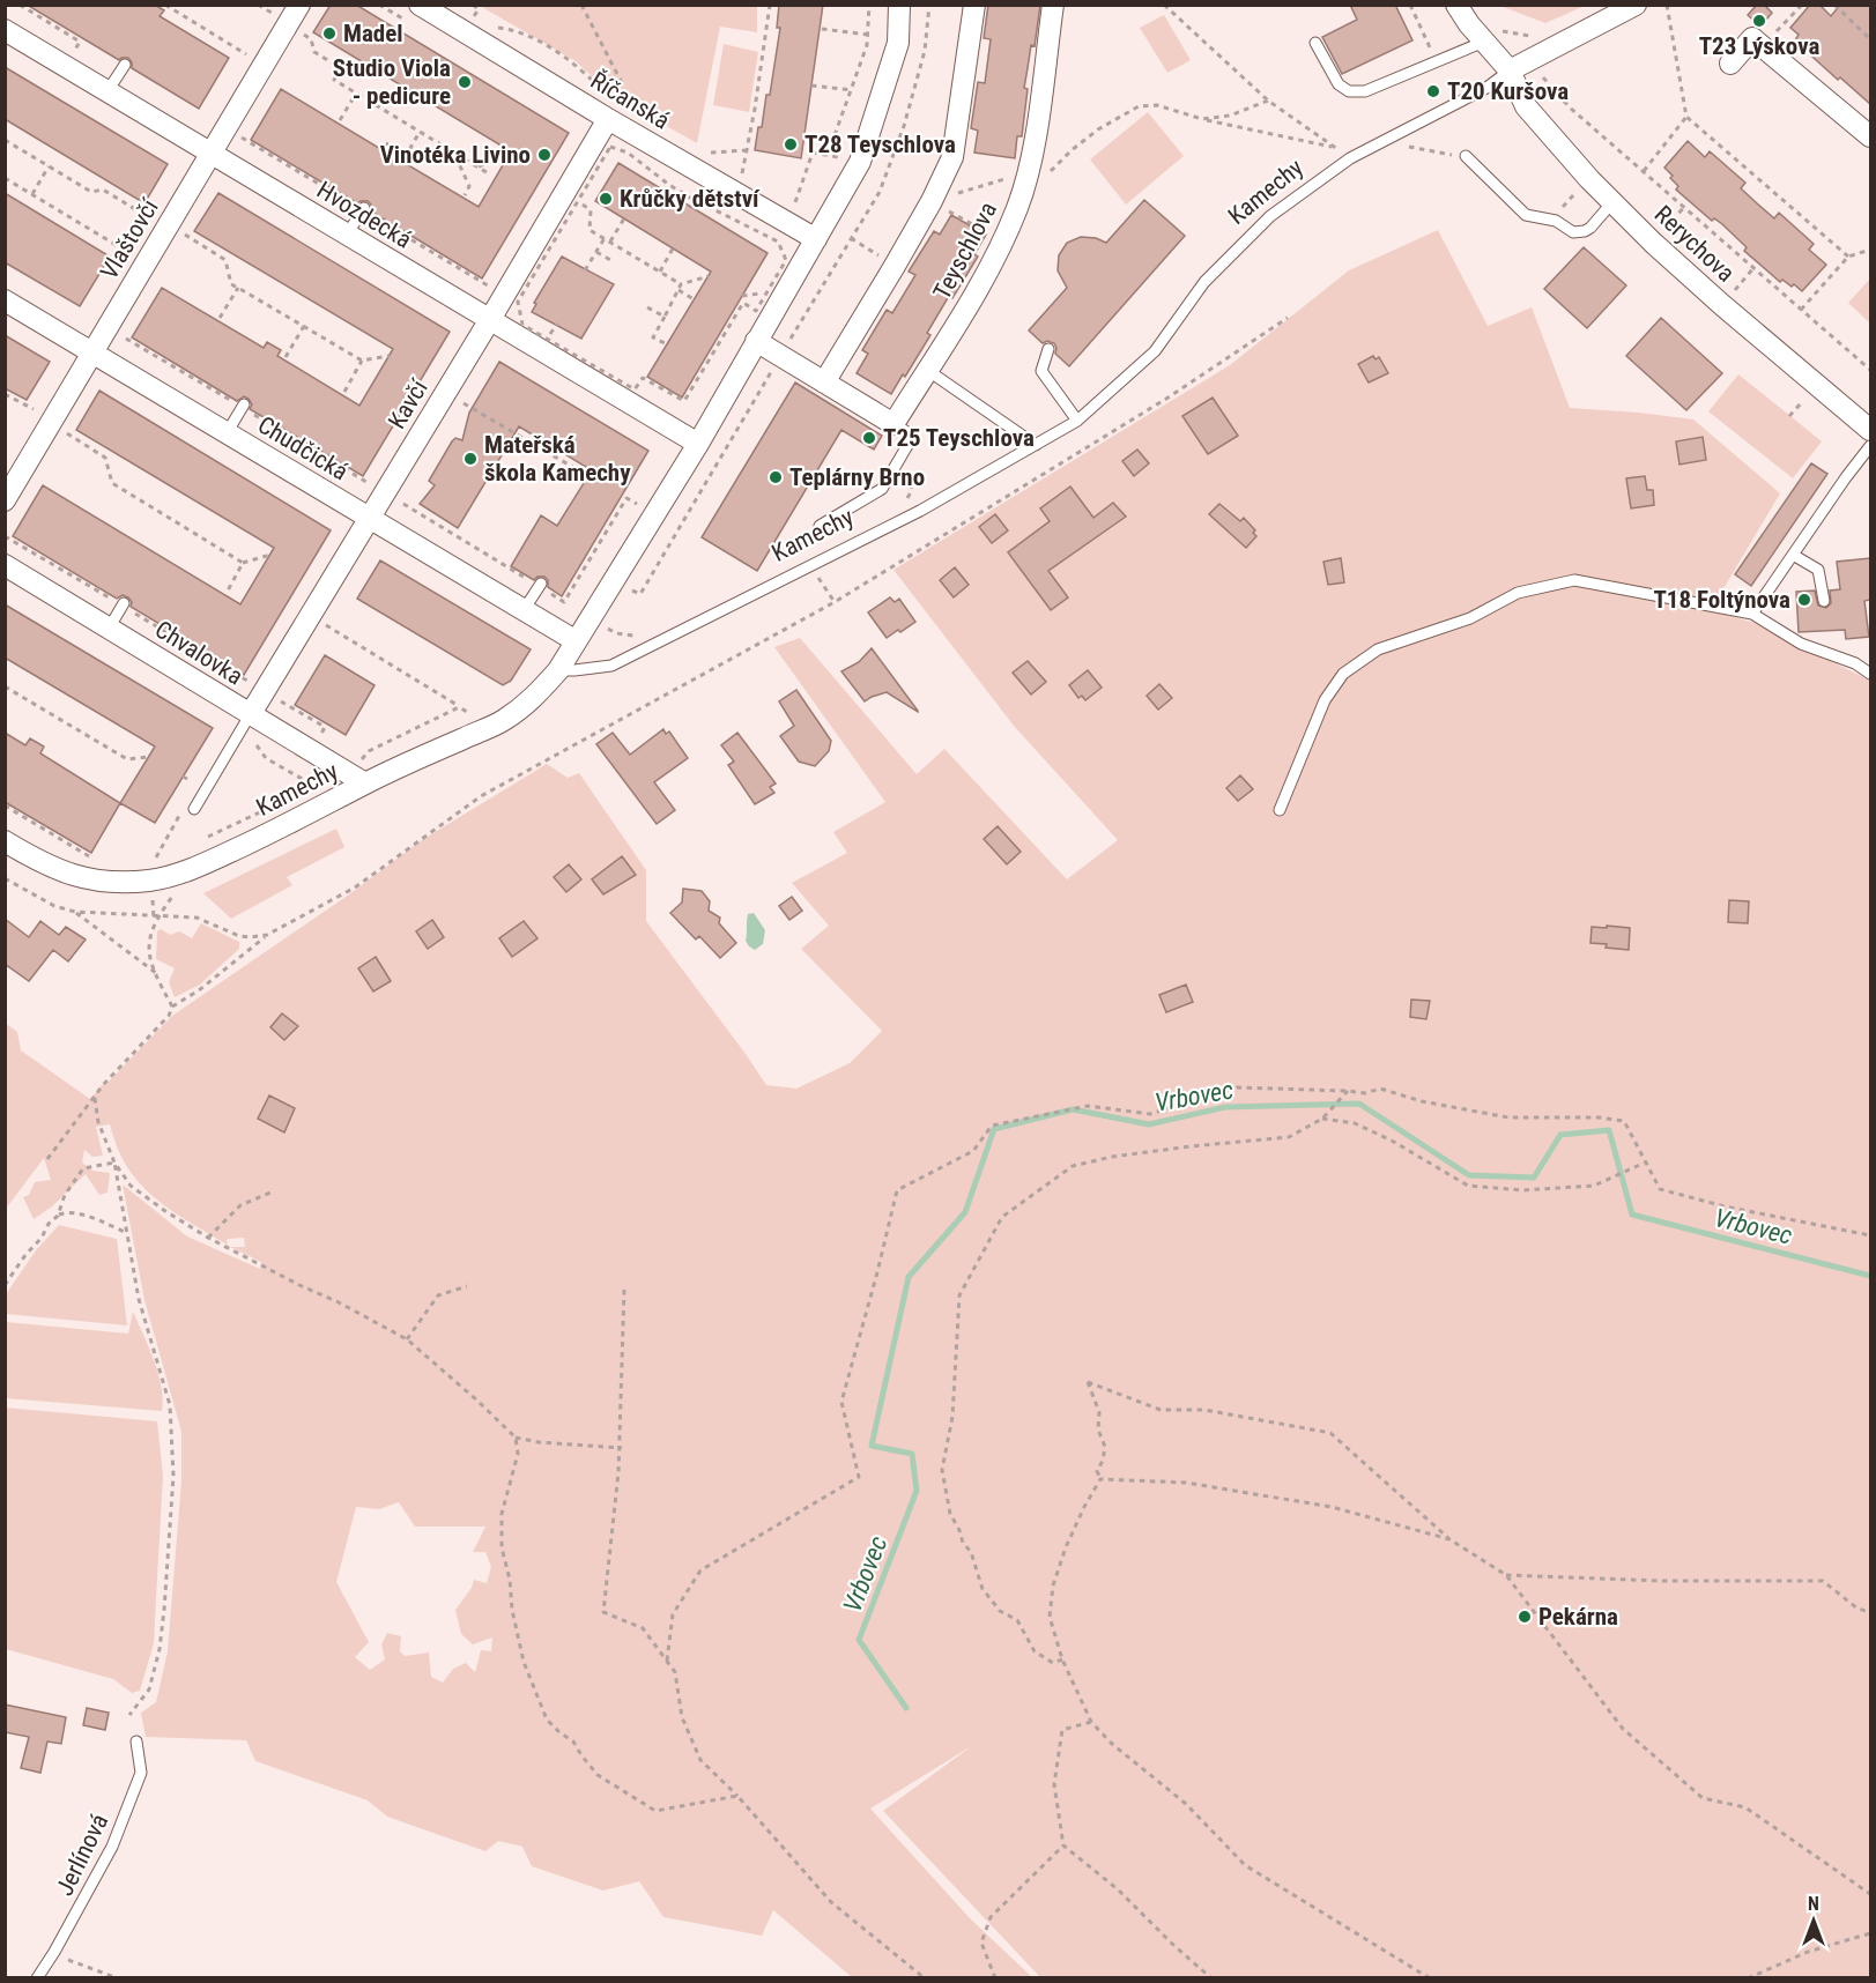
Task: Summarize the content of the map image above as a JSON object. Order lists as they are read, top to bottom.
{
  "streets": {
    "street": [
      "Říčanská",
      "Kamechy",
      "Hvozdecká",
      "Vlaštovčí",
      "Rerychova",
      "Teyschlova",
      "Kavčí",
      "Chudčická",
      "Chvalovka"
    ],
    "lane": ["Jerlínová"]
  },
  "crossings": [
    ["Říčanská", "Kavčí"],
    ["Kamechy", "Rerychova"],
    ["Kamechy", "Chvalovka"],
    ["Hvozdecká", "Vlaštovčí"],
    ["Hvozdecká", "Kavčí"],
    ["Vlaštovčí", "Chudčická"],
    ["Kavčí", "Chudčická"],
    ["Kavčí", "Chvalovka"]
  ],
  "water": ["Vrbovec"],
  "places": [
    "T23 Lýskova",
    "Madel",
    "Studio Viola - pedicure",
    "T20 Kuršova",
    "T28 Teyschlova",
    "Vinotéka Livino",
    "Krůčky dětství",
    "T25 Teyschlova",
    "Mateřská škola Kamechy",
    "Teplárny Brno",
    "T18 Foltýnova",
    "Pekárna"
  ],
  "north": "top"
}
